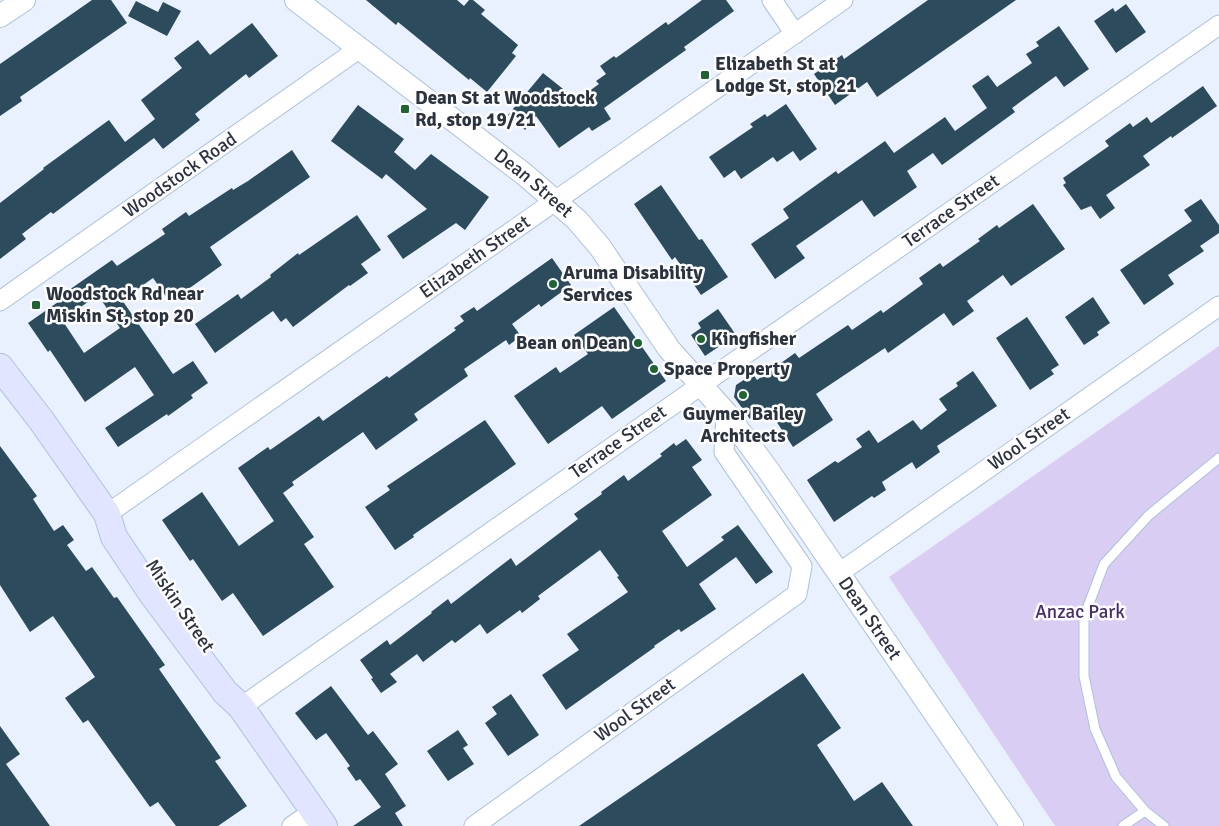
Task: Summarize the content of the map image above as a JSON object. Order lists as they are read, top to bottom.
{
  "streets": {
    "main road": ["Miskin Street"],
    "street": [
      "Woodstock Road",
      "Dean Street",
      "Terrace Street",
      "Elizabeth Street",
      "Wool Street"
    ]
  },
  "crossings": [
    ["Woodstock Road", "Dean Street"],
    ["Dean Street", "Terrace Street"],
    ["Dean Street", "Elizabeth Street"],
    ["Dean Street", "Wool Street"],
    ["Terrace Street", "Miskin Street"],
    ["Elizabeth Street", "Miskin Street"]
  ],
  "parks": ["Anzac Park"],
  "places": {
    "transit": ["Elizabeth St at Lodge St, stop 21", "Dean St at Woodstock Rd, stop 19/21", "Woodstock Rd near Miskin St, stop 20"],
    "other": [
      "Aruma Disability Services",
      "Kingfisher",
      "Bean on Dean",
      "Space Property",
      "Guymer Bailey Architects"
    ]
  }
}
